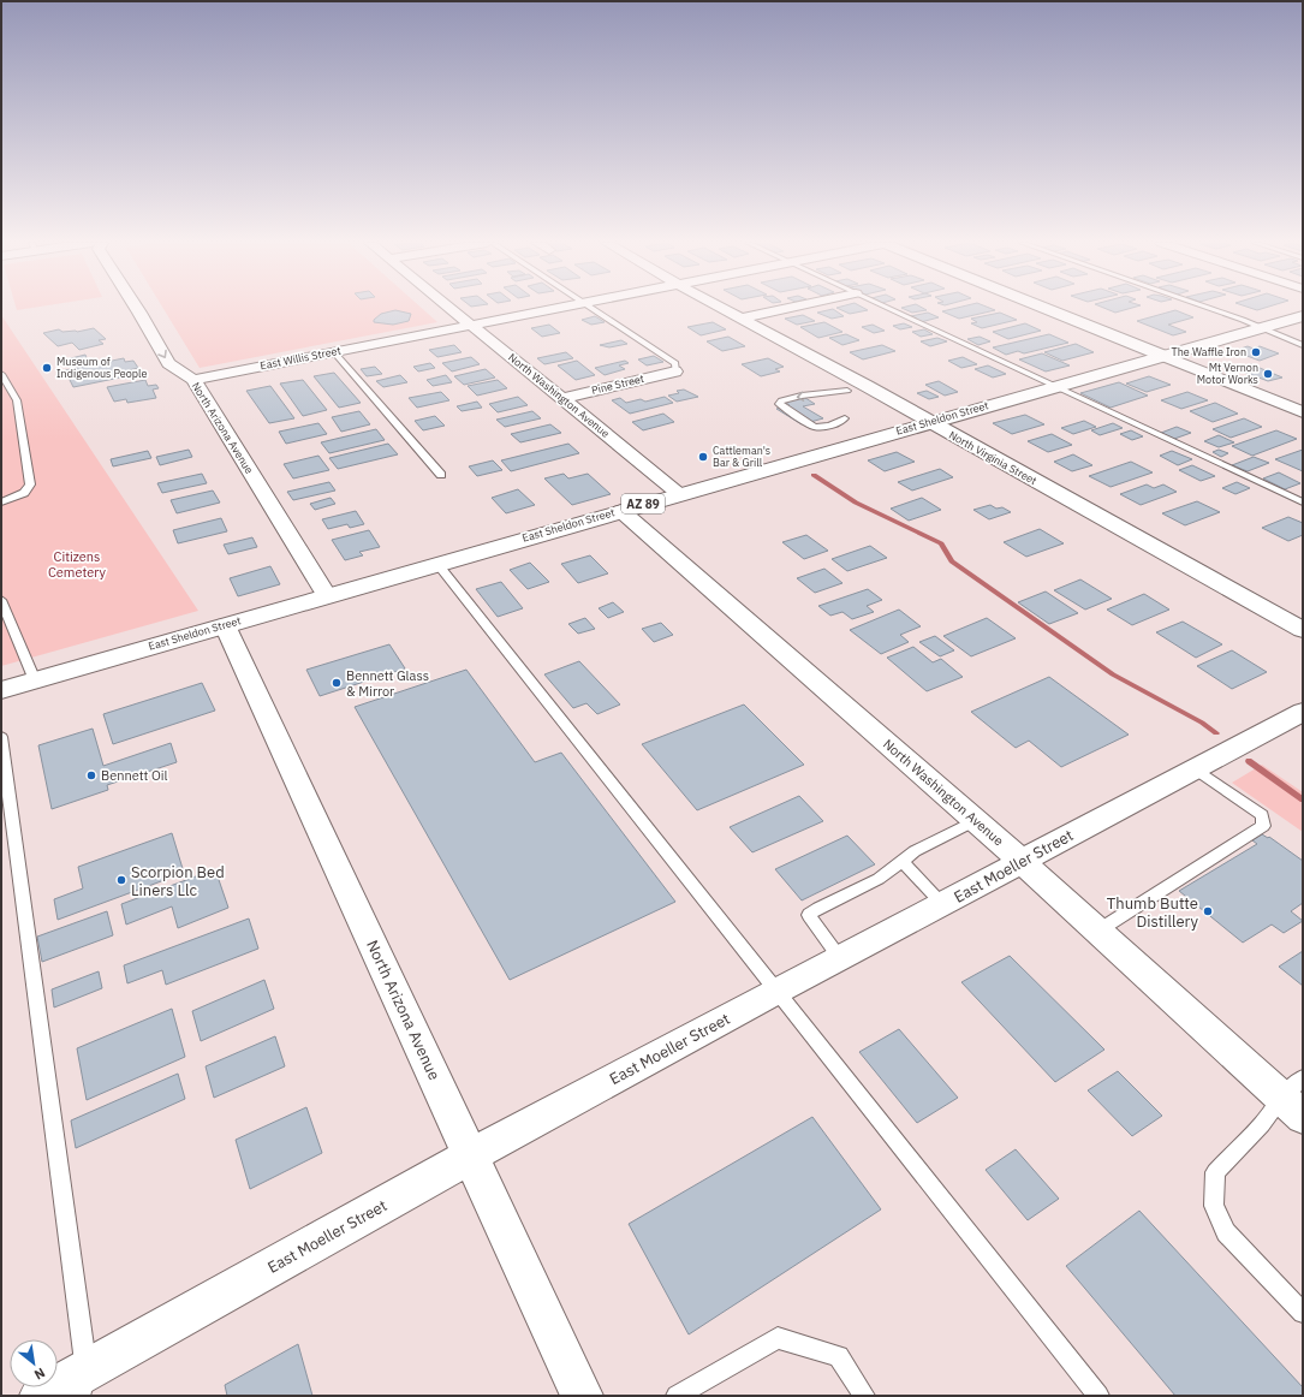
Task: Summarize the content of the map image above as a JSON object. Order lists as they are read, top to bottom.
{
  "streets": {
    "main road": ["East Sheldon Street", "AZ 89"],
    "street": [
      "East Willis Street",
      "Pine Street",
      "North Washington Avenue",
      "North Arizona Avenue",
      "North Virginia Street",
      "East Moeller Street"
    ]
  },
  "crossings": [
    ["East Willis Street", "North Washington Avenue"],
    ["East Willis Street", "North Arizona Avenue"],
    ["Pine Street", "North Washington Avenue"],
    ["North Washington Avenue", "East Sheldon Street"],
    ["North Washington Avenue", "East Moeller Street"],
    ["East Sheldon Street", "North Arizona Avenue"],
    ["East Sheldon Street", "North Virginia Street"],
    ["North Arizona Avenue", "East Moeller Street"]
  ],
  "parks": ["Citizens Cemetery"],
  "places": [
    "The Waffle Iron",
    "Museum of Indigenous People",
    "Mt Vernon Motor Works",
    "Cattleman's Bar & Grill",
    "Bennett Glass & Mirror",
    "Bennett Oil",
    "Scorpion Bed Liners Llc",
    "Thumb Butte Distillery"
  ],
  "north": "bottom right"
}
